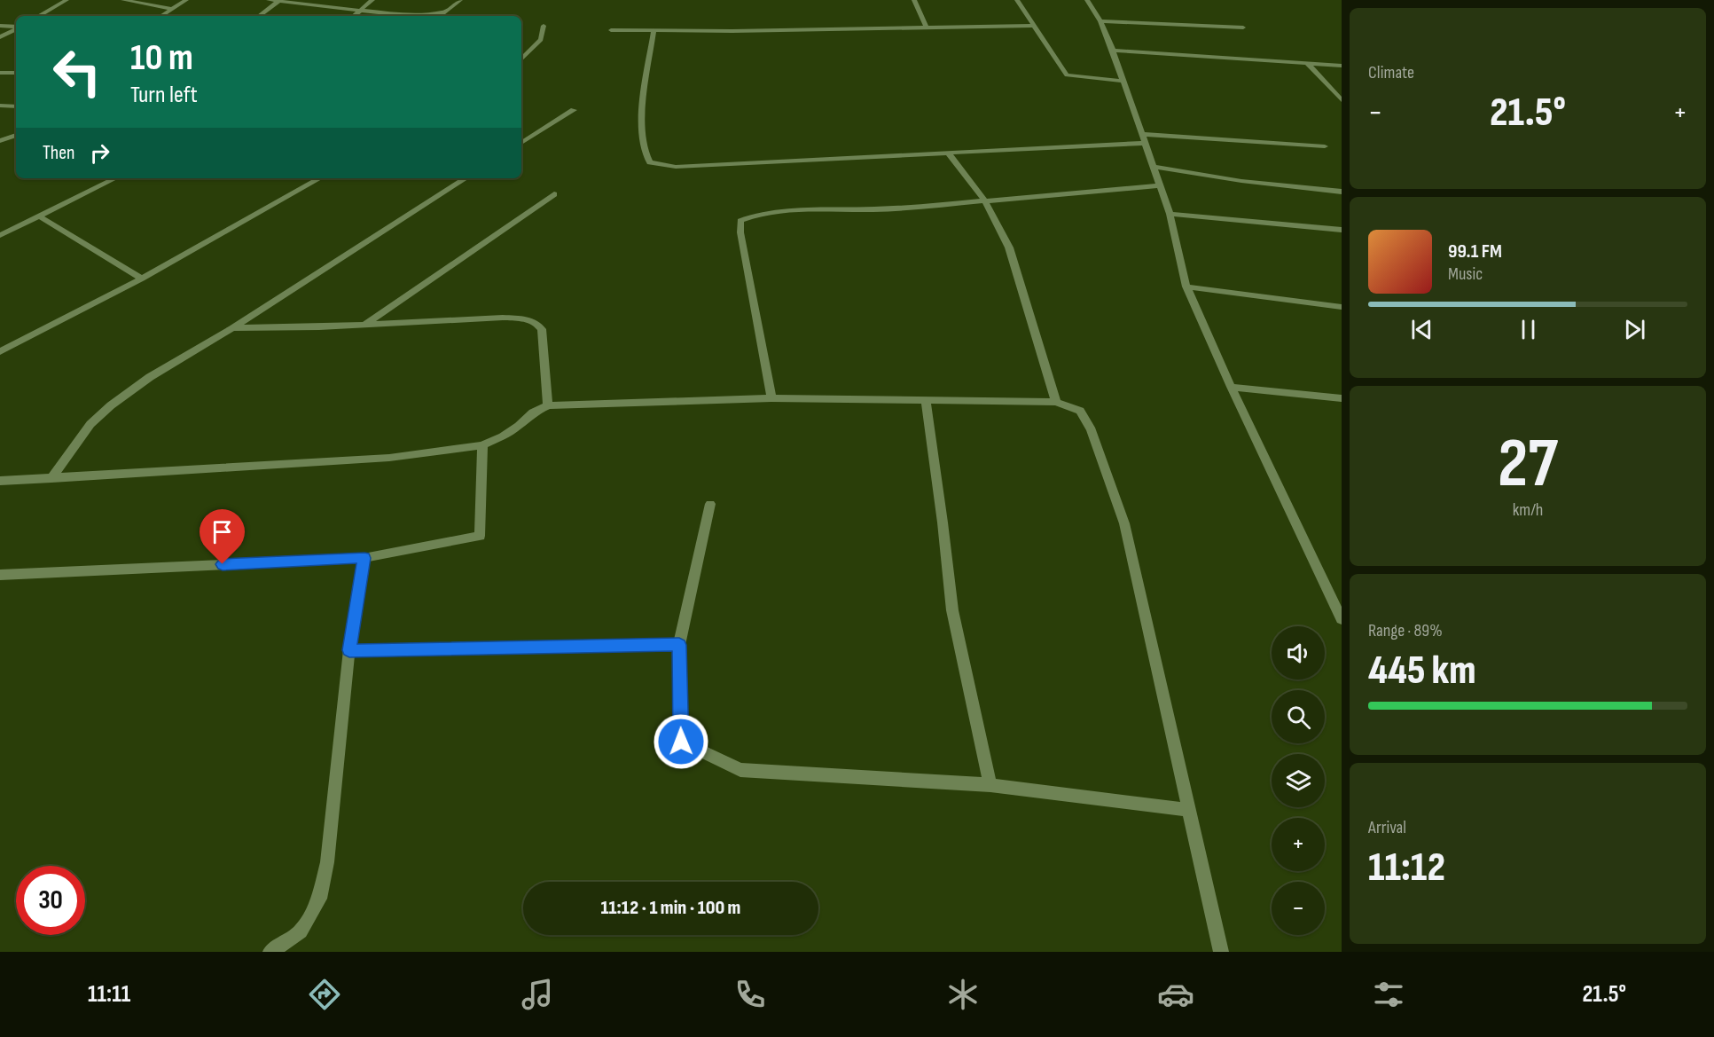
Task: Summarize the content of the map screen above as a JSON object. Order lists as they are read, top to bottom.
{
  "page": {
    "tile": [
      "Climate",
      ["27", "km/h"],
      ["Range · 89%", "445 km"],
      ["Arrival", "11:12"]
    ],
    "turn": ["10 m", "Turn left"],
    "heat": ["−", "21.5°", "+"],
    "then": "Then",
    "song": ["99.1 FM", "Music"],
    "map_buttons": ["+", "−"],
    "limit": "30",
    "trip": "11:12 · 1 min · 100 m",
    "tabs": ["11:11", "21.5°"]
  }
}
